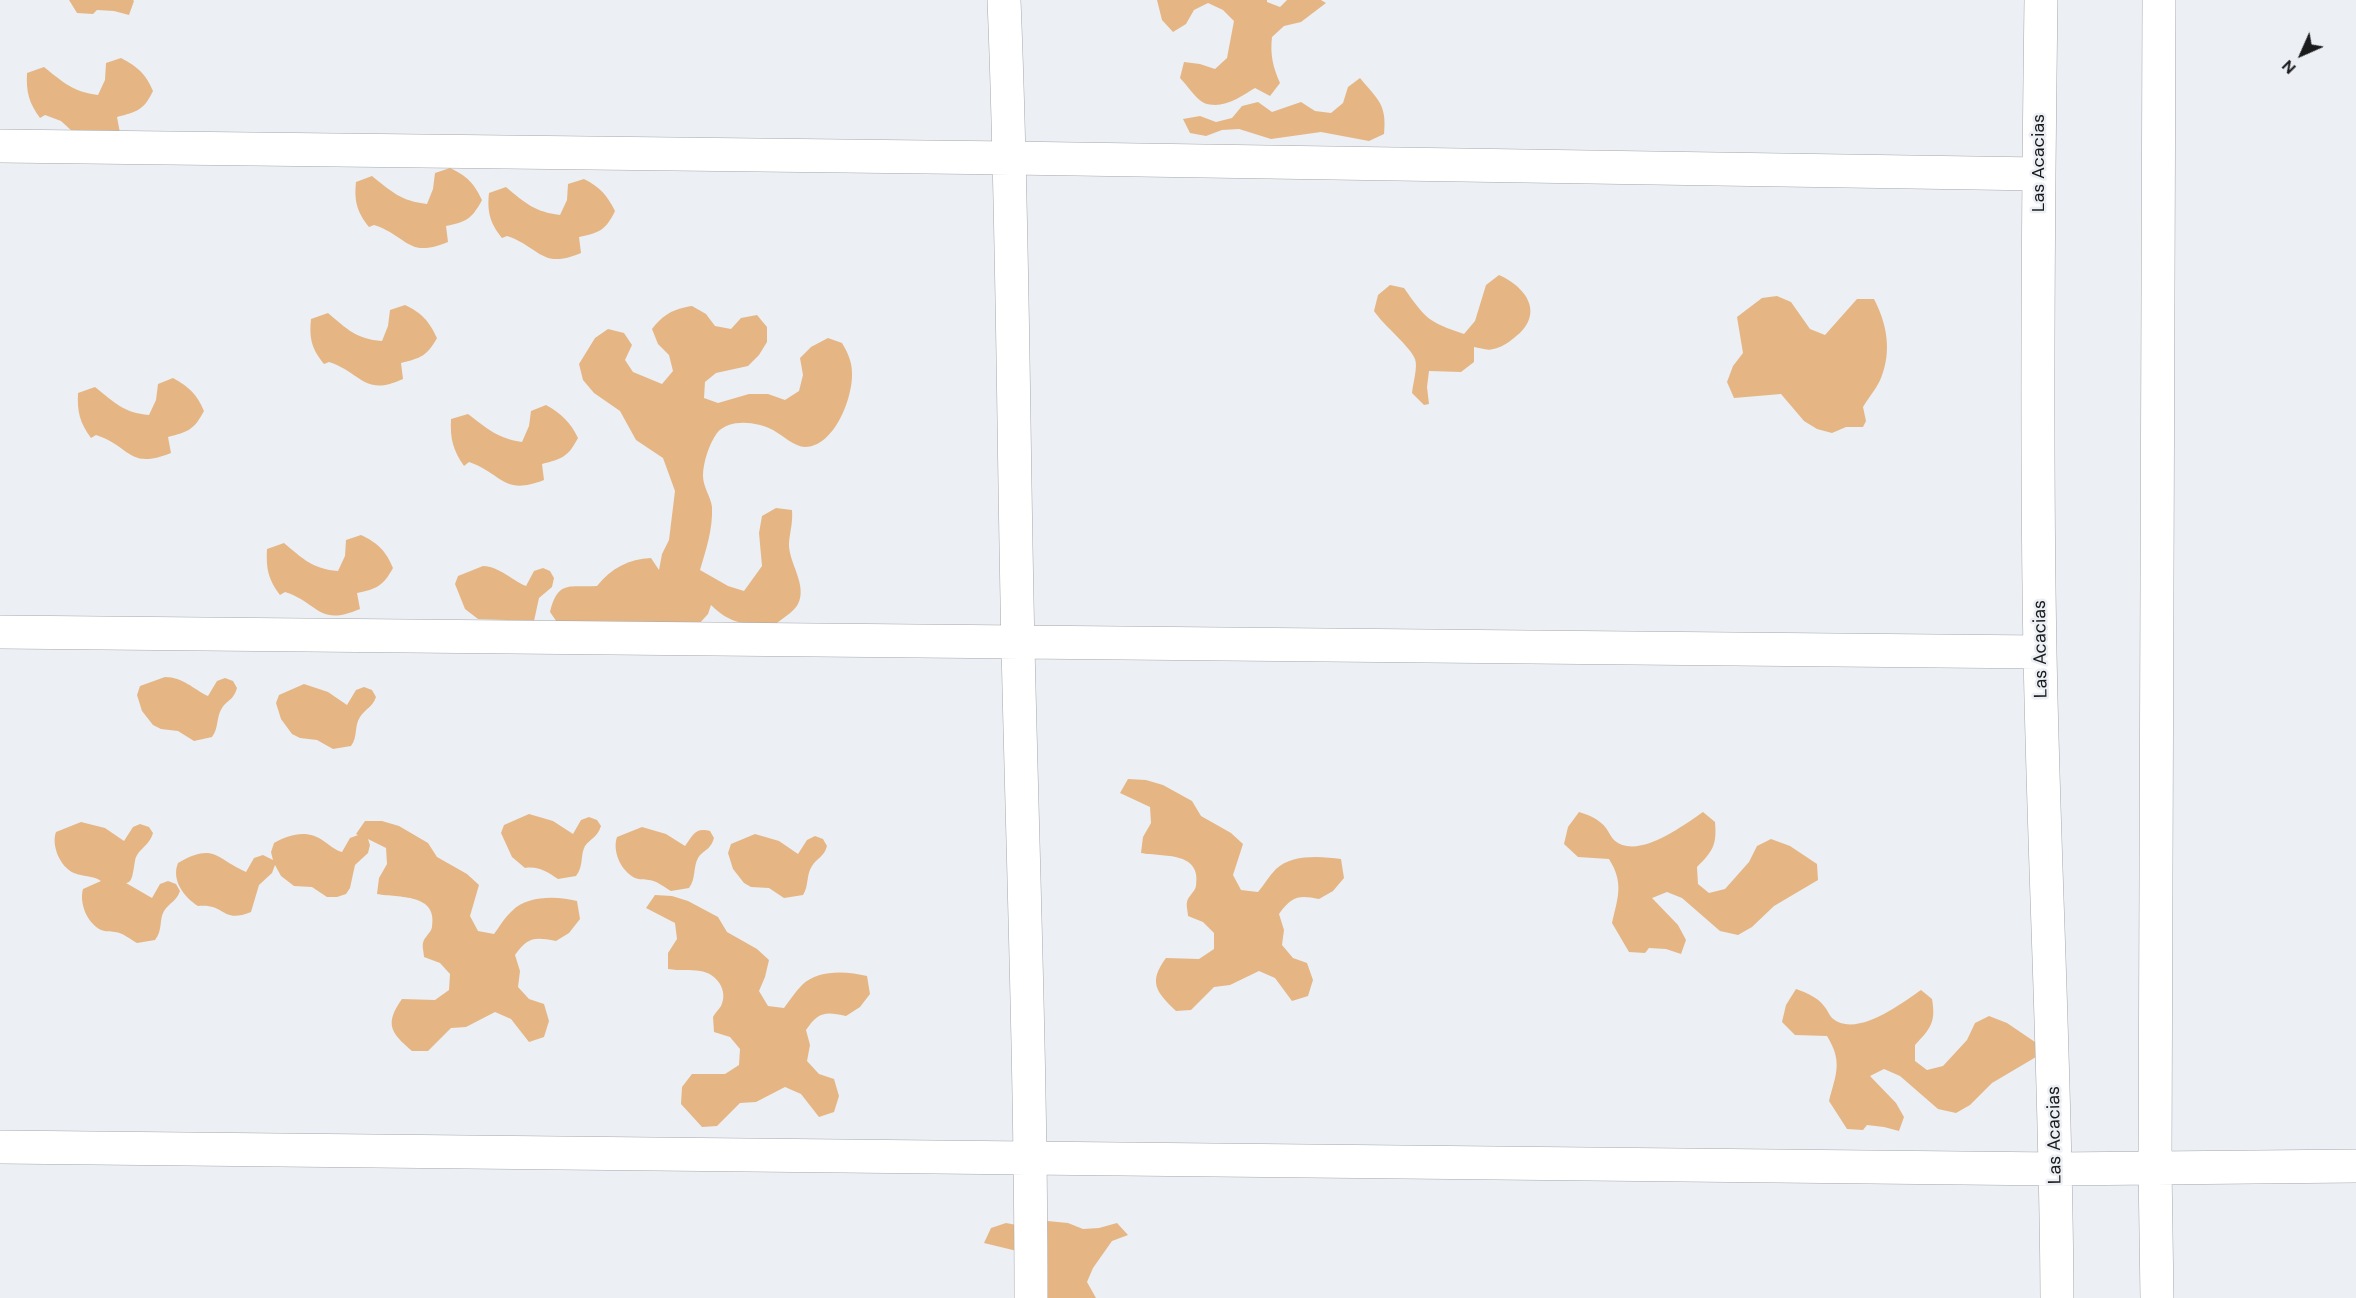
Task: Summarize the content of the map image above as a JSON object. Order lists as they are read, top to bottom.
{
  "streets": {
    "street": ["Las Acacias"]
  },
  "north": "bottom left"
}
